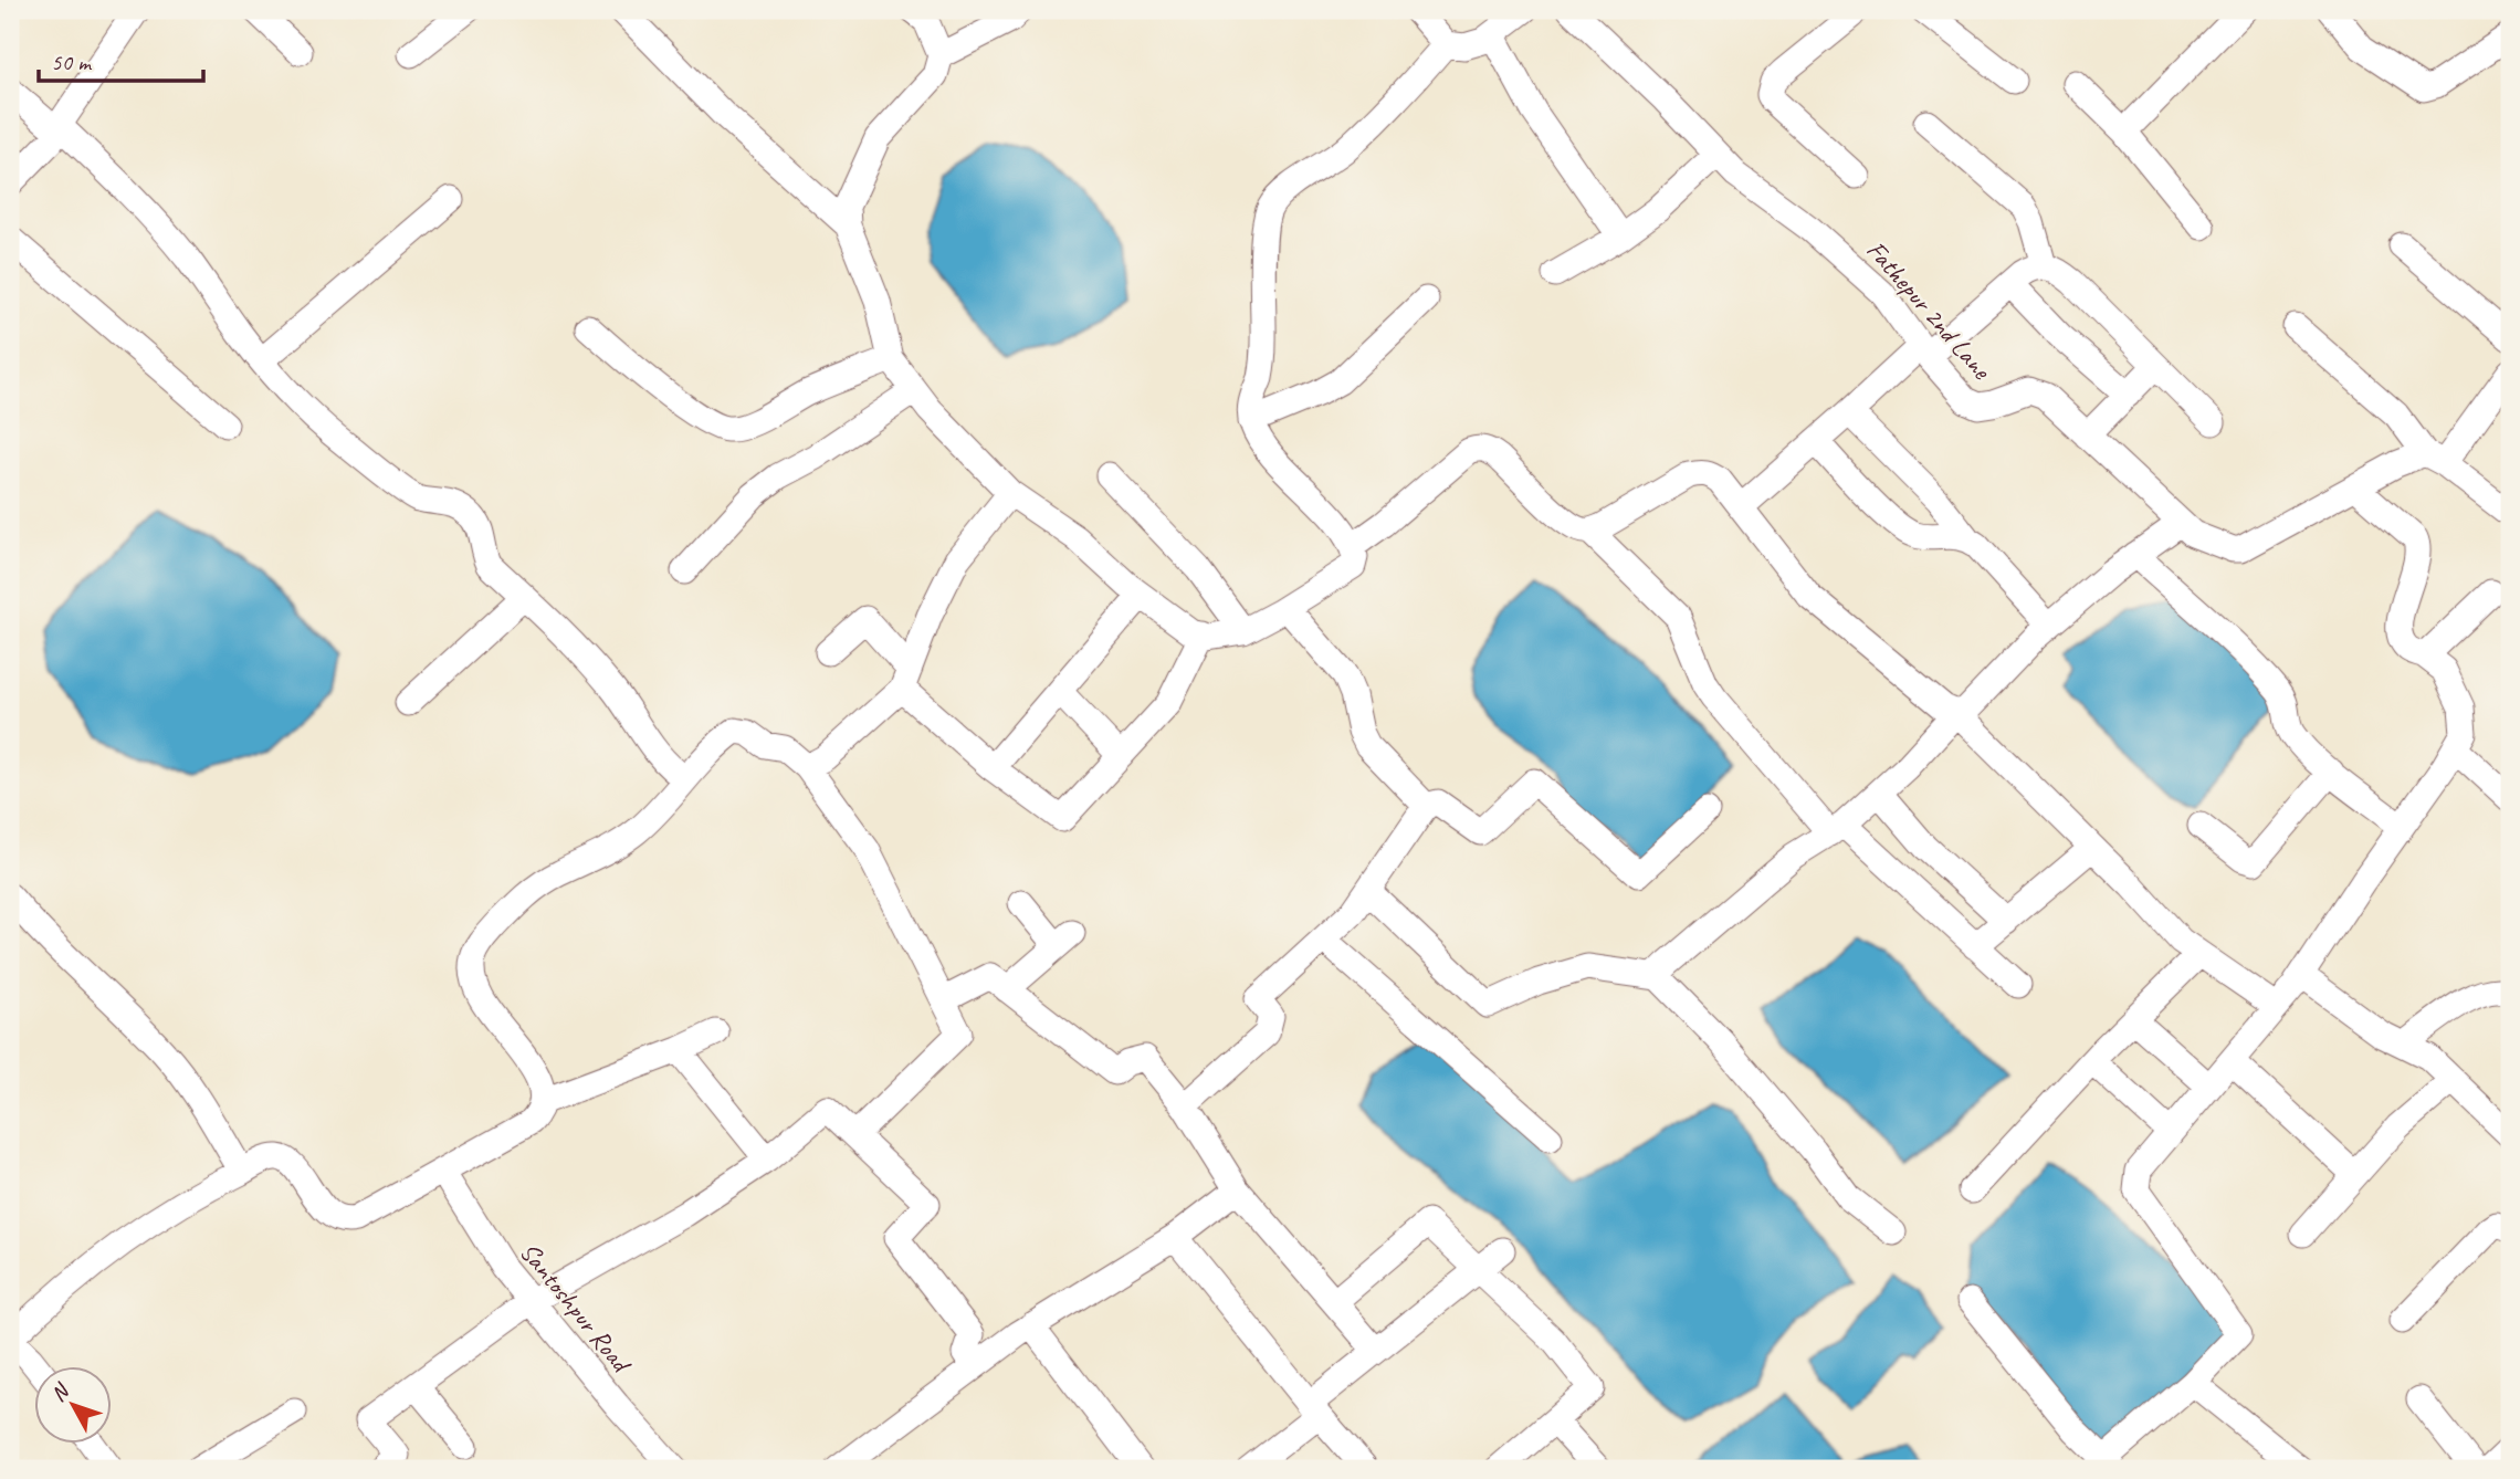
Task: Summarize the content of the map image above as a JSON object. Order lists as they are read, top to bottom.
{
  "streets": {
    "street": ["Fathepur 2nd Lane", "Santoshpur Road"]
  },
  "scale_bar": "50 m",
  "north": "top left"
}
